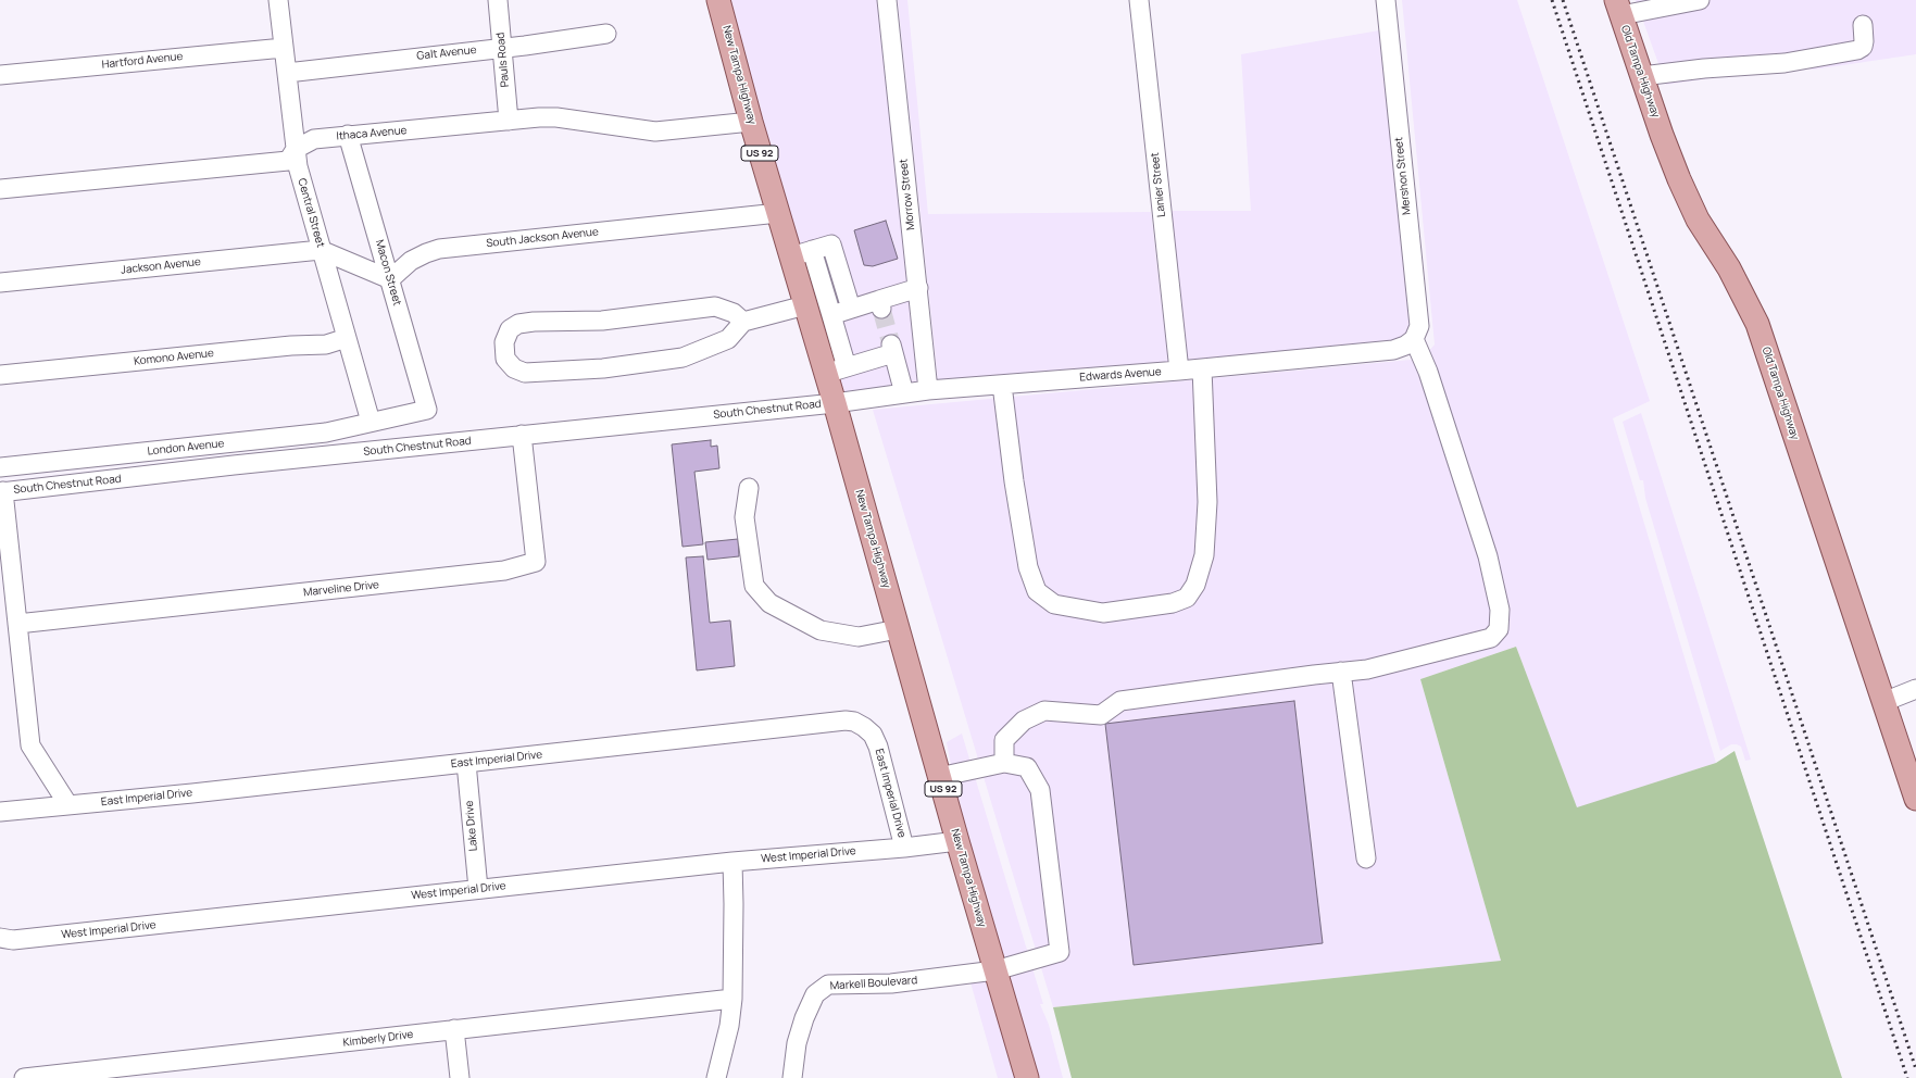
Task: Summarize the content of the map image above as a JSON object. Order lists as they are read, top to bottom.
{
  "streets": {
    "main road": ["Old Tampa Highway", "New Tampa Highway", "US 92"],
    "street": [
      "Galt Avenue",
      "Pauls Road",
      "Hartford Avenue",
      "Ithaca Avenue",
      "Mershon Street",
      "Lanier Street",
      "Morrow Street",
      "Central Street",
      "South Jackson Avenue",
      "Jackson Avenue",
      "Macon Street",
      "Komono Avenue",
      "Edwards Avenue",
      "South Chestnut Road",
      "London Avenue",
      "Marveline Drive",
      "East Imperial Drive",
      "Lake Drive",
      "West Imperial Drive",
      "Markell Boulevard",
      "Kimberly Drive"
    ]
  },
  "crossings": [
    ["Galt Avenue", "Pauls Road"],
    ["Galt Avenue", "Central Street"],
    ["Pauls Road", "Ithaca Avenue"],
    ["Hartford Avenue", "Central Street"],
    ["New Tampa Highway", "Ithaca Avenue"],
    ["New Tampa Highway", "South Jackson Avenue"],
    ["New Tampa Highway", "Edwards Avenue"],
    ["New Tampa Highway", "South Chestnut Road"],
    ["New Tampa Highway", "West Imperial Drive"],
    ["New Tampa Highway", "Markell Boulevard"],
    ["Ithaca Avenue", "Central Street"],
    ["Ithaca Avenue", "Macon Street"],
    ["Mershon Street", "Edwards Avenue"],
    ["Lanier Street", "Edwards Avenue"],
    ["Morrow Street", "Edwards Avenue"],
    ["Central Street", "Jackson Avenue"],
    ["Central Street", "Komono Avenue"],
    ["Central Street", "London Avenue"],
    ["South Jackson Avenue", "Macon Street"],
    ["Macon Street", "London Avenue"],
    ["Edwards Avenue", "South Chestnut Road"],
    ["South Chestnut Road", "Marveline Drive"],
    ["East Imperial Drive", "Lake Drive"],
    ["East Imperial Drive", "West Imperial Drive"],
    ["Lake Drive", "West Imperial Drive"]
  ]
}
